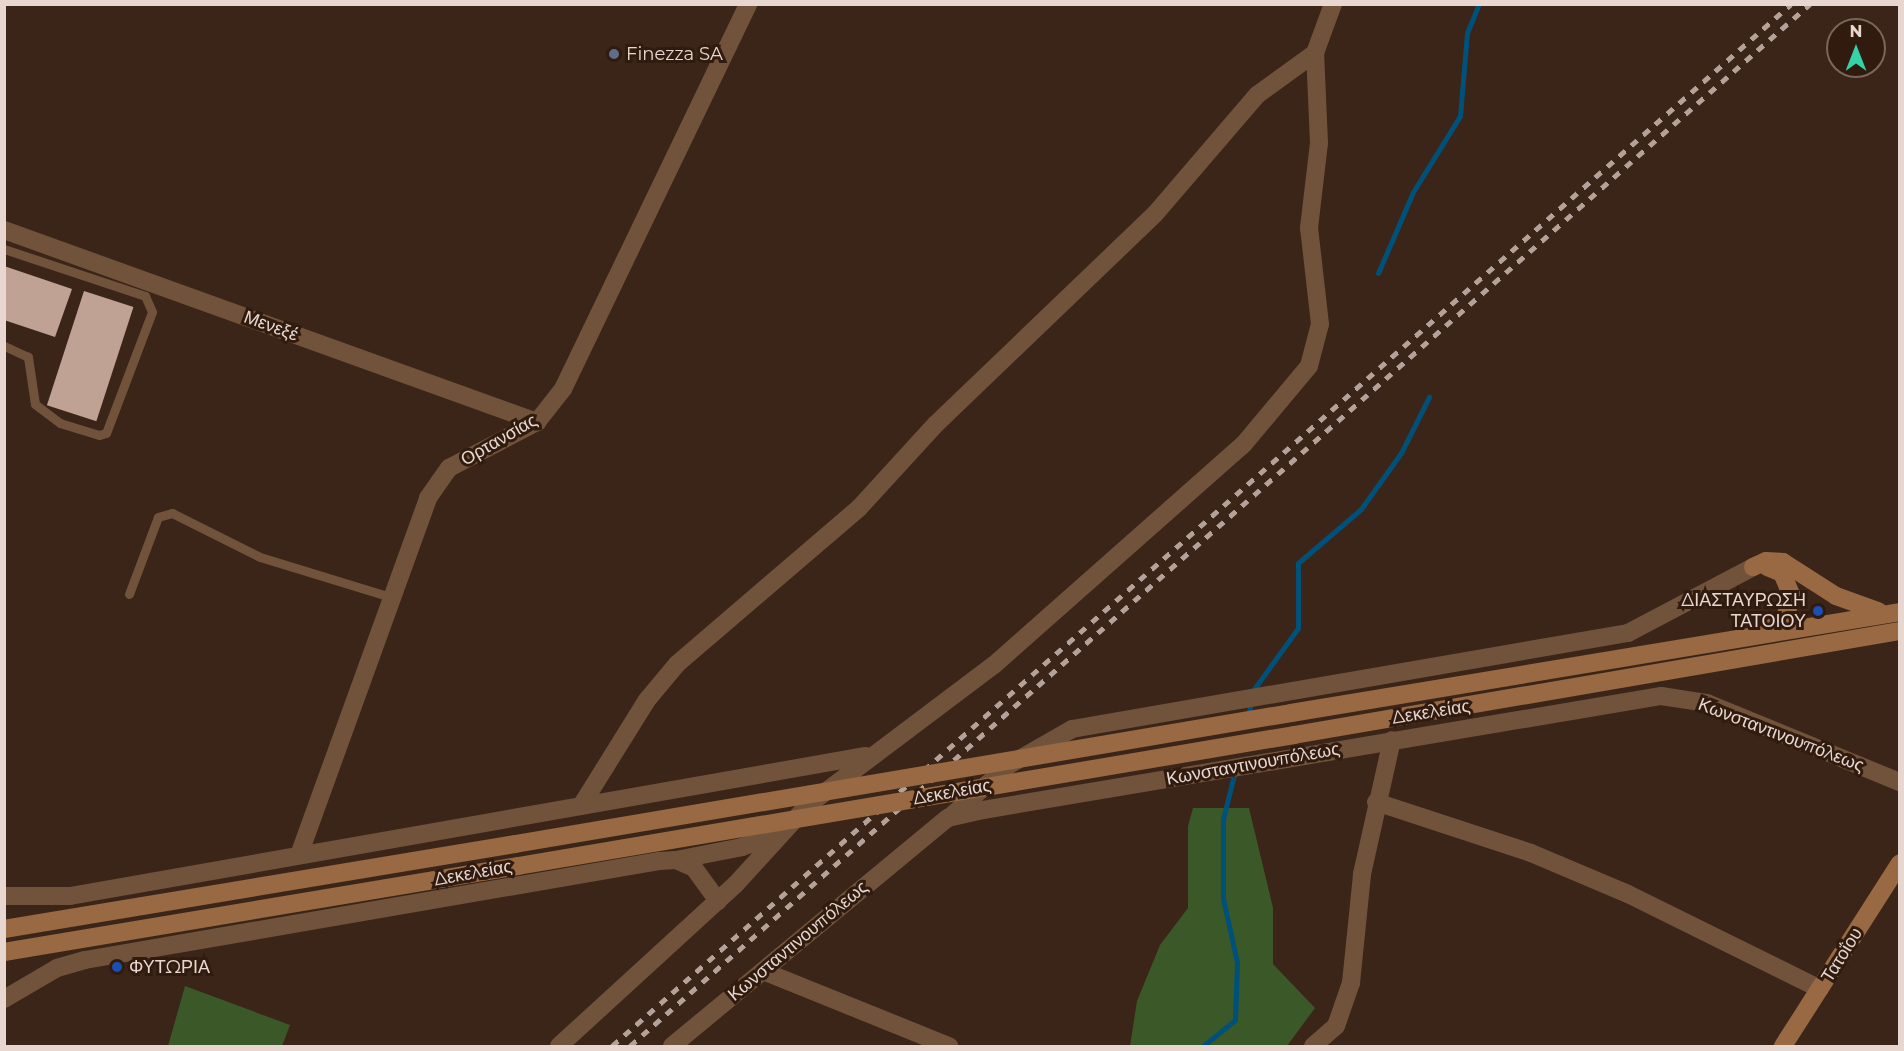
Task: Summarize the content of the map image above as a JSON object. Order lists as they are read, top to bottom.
{
  "streets": {
    "main road": ["Δεκελείας", "Τατοΐου"],
    "street": ["Μενεξέ", "Ορτανσίας", "Κωνσταντινουπόλεως"]
  },
  "crossings": [
    ["Μενεξέ", "Ορτανσίας"]
  ],
  "places": ["Finezza SA", "ΔΙΑΣΤΑΥΡΩΣΗ ΤΑΤΟΙΟΥ", "ΦΥΤΩΡΙΑ"],
  "north": "top"
}
